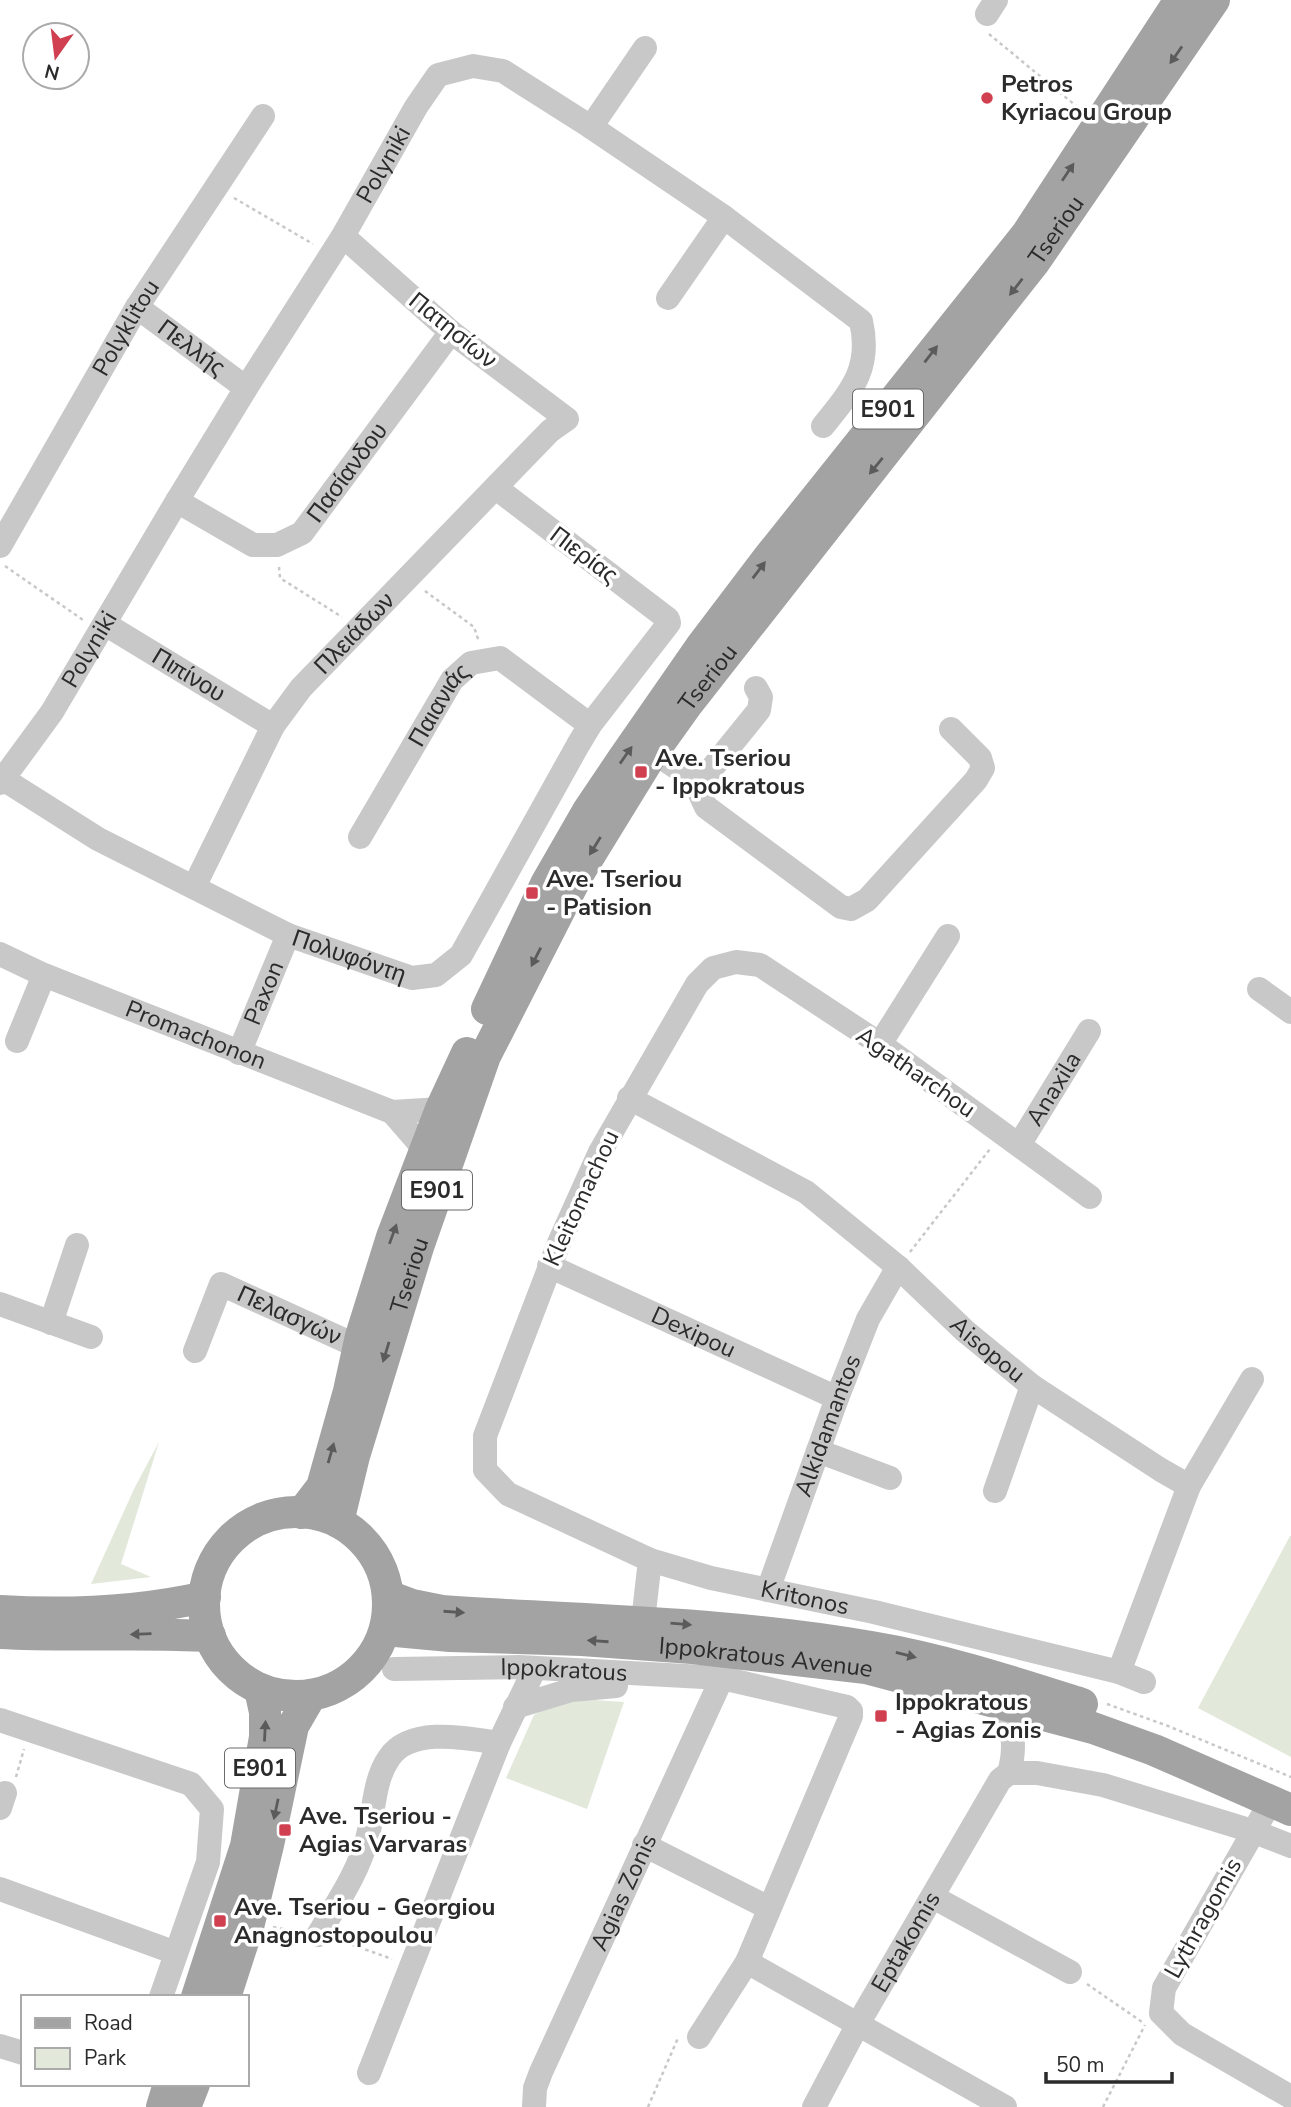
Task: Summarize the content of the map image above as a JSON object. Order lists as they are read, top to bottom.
{
  "streets": {
    "main road": ["Tseriou", "E901", "Ippokratous Avenue"],
    "street": [
      "Polyniki",
      "Polyklitou",
      "Πατησίων",
      "Πελλής",
      "Πασίανδου",
      "Πιερίας",
      "Πλειάδων",
      "Πιπίνου",
      "Παιανιάς",
      "Πολυφόντη",
      "Paxon",
      "Promachonon",
      "Agatharchou",
      "Anaxila",
      "Kleitomachou",
      "Πελασγών",
      "Dexipou",
      "Aisopou",
      "Alkidamantos",
      "Kritonos",
      "Ippokratous",
      "Agias Zonis",
      "Lythragomis",
      "Eptakomis"
    ]
  },
  "crossings": [
    ["Polyniki", "Πατησίων"],
    ["Polyniki", "Πελλής"],
    ["Polyniki", "Πιπίνου"],
    ["Polyniki", "Πολυφόντη"],
    ["Tseriou", "E901"],
    ["Tseriou", "Promachonon"],
    ["Tseriou", "Πελασγών"],
    ["Tseriou", "Ippokratous Avenue"],
    ["Polyklitou", "Πελλής"],
    ["Πατησίων", "Πασίανδου"],
    ["Πατησίων", "Πλειάδων"],
    ["E901", "Ippokratous Avenue"],
    ["Πιερίας", "Πλειάδων"],
    ["Πιερίας", "Πολυφόντη"],
    ["Πλειάδων", "Πιπίνου"],
    ["Πλειάδων", "Πολυφόντη"],
    ["Παιανιάς", "Πολυφόντη"],
    ["Πολυφόντη", "Paxon"],
    ["Paxon", "Promachonon"],
    ["Agatharchou", "Anaxila"],
    ["Agatharchou", "Kleitomachou"],
    ["Kleitomachou", "Dexipou"],
    ["Kleitomachou", "Aisopou"],
    ["Kleitomachou", "Kritonos"],
    ["Dexipou", "Alkidamantos"],
    ["Aisopou", "Alkidamantos"],
    ["Alkidamantos", "Kritonos"],
    ["Ippokratous Avenue", "Lythragomis"],
    ["Ippokratous", "Agias Zonis"]
  ],
  "places": {
    "other": ["Petros Kyriacou Group"],
    "transit": [
      "Ave. Tseriou - Ippokratous",
      "Ave. Tseriou - Patision",
      "Ippokratous - Agias Zonis",
      "Ave. Tseriou - Agias Varvaras",
      "Ave. Tseriou - Georgiou Anagnostopoulou"
    ]
  },
  "legend": ["Road", "Park"],
  "scale_bar": "50 m",
  "north": "bottom"
}
